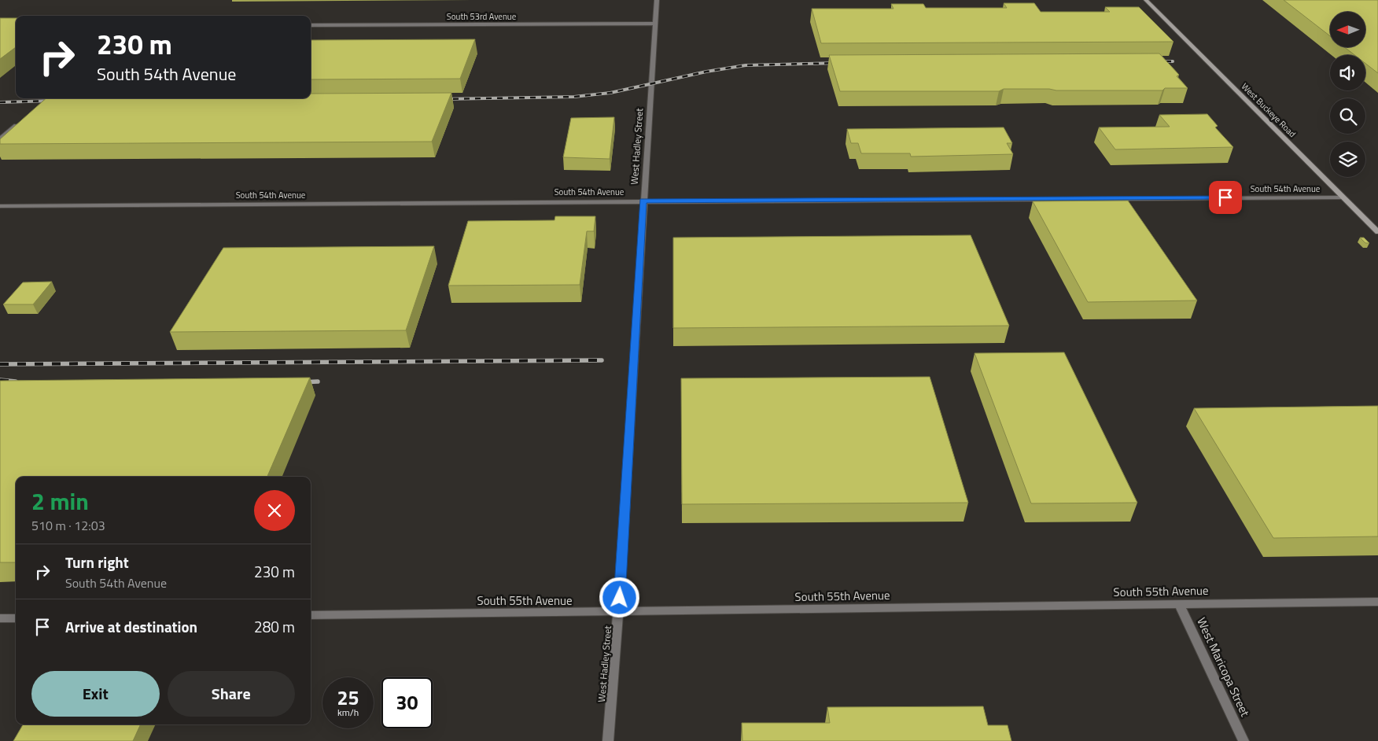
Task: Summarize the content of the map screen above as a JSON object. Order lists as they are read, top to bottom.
{
  "streets": {
    "main road": ["West Buckeye Road"],
    "street": [
      "South 53rd Avenue",
      "West Hadley Street",
      "South 54th Avenue",
      "South 55th Avenue",
      "West Maricopa Street"
    ]
  },
  "crossings": [
    ["South 53rd Avenue", "West Hadley Street"],
    ["West Buckeye Road", "South 54th Avenue"],
    ["West Hadley Street", "South 54th Avenue"],
    ["West Hadley Street", "South 55th Avenue"],
    ["South 55th Avenue", "West Maricopa Street"]
  ],
  "north": "left",
  "page": {
    "turn": ["230 m", "South 54th Avenue"],
    "heading": ["2 min", "510 m · 12:03"],
    "list": [
      {
        "name": "Turn right",
        "note": "South 54th Avenue",
        "value": "230 m"
      },
      {
        "name": "Arrive at destination",
        "value": "280 m"
      }
    ],
    "buttons": ["Exit", "Share"],
    "speed": "25 km/h",
    "limit": "30"
  }
}
